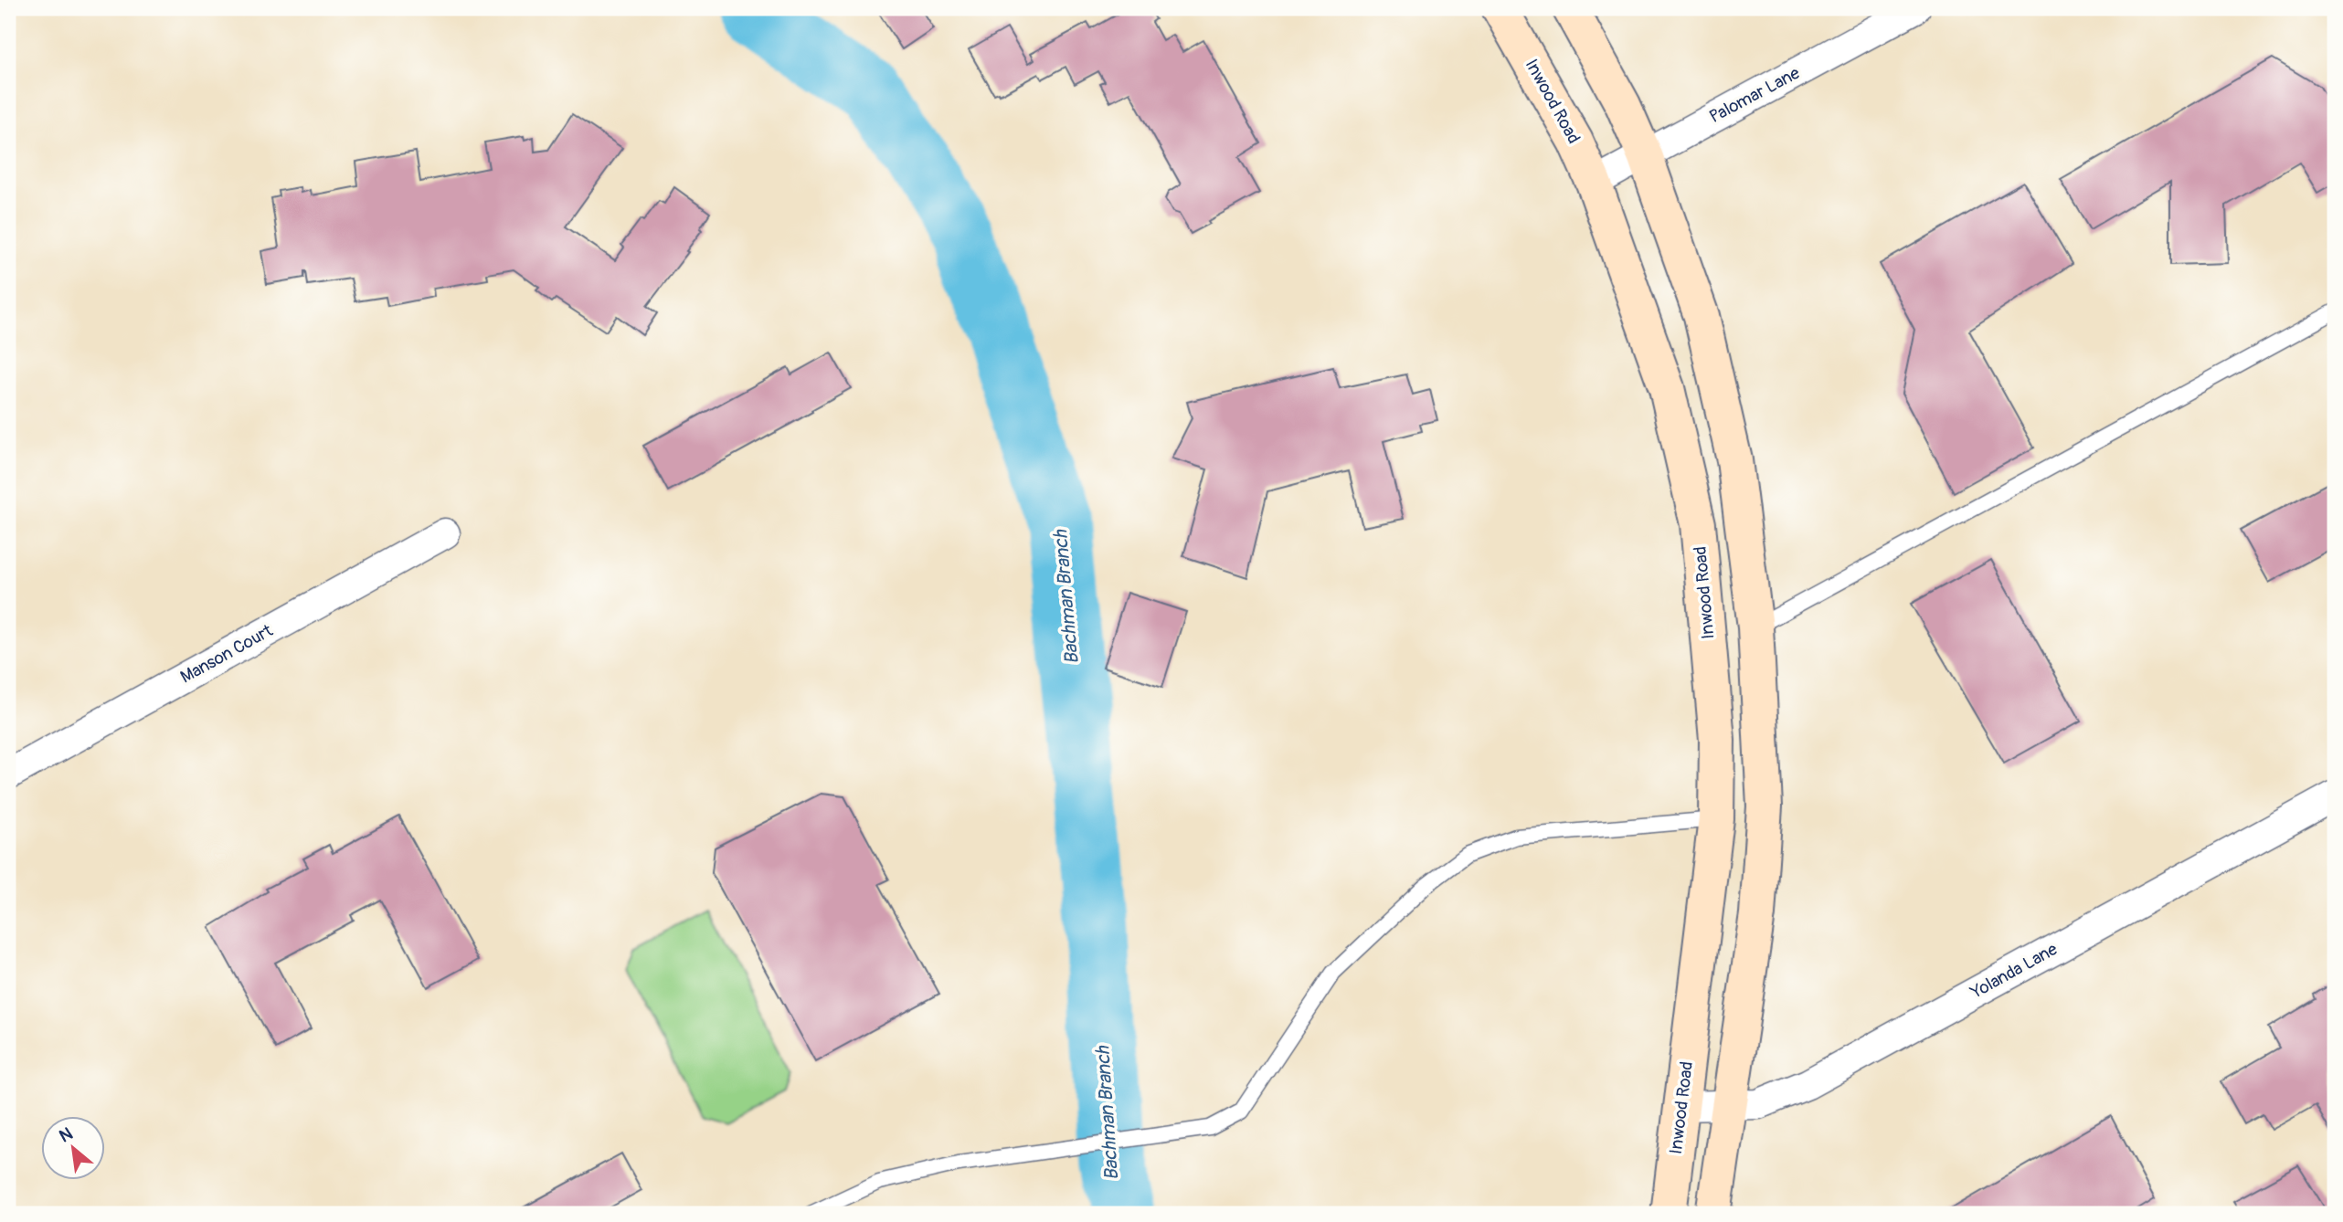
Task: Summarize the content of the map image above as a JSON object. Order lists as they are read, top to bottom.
{
  "streets": {
    "main road": ["Inwood Road"],
    "street": ["Palomar Lane", "Manson Court", "Yolanda Lane"]
  },
  "crossings": [
    ["Palomar Lane", "Inwood Road"],
    ["Inwood Road", "Yolanda Lane"]
  ],
  "water": ["Bachman Branch"],
  "north": "top left"
}
